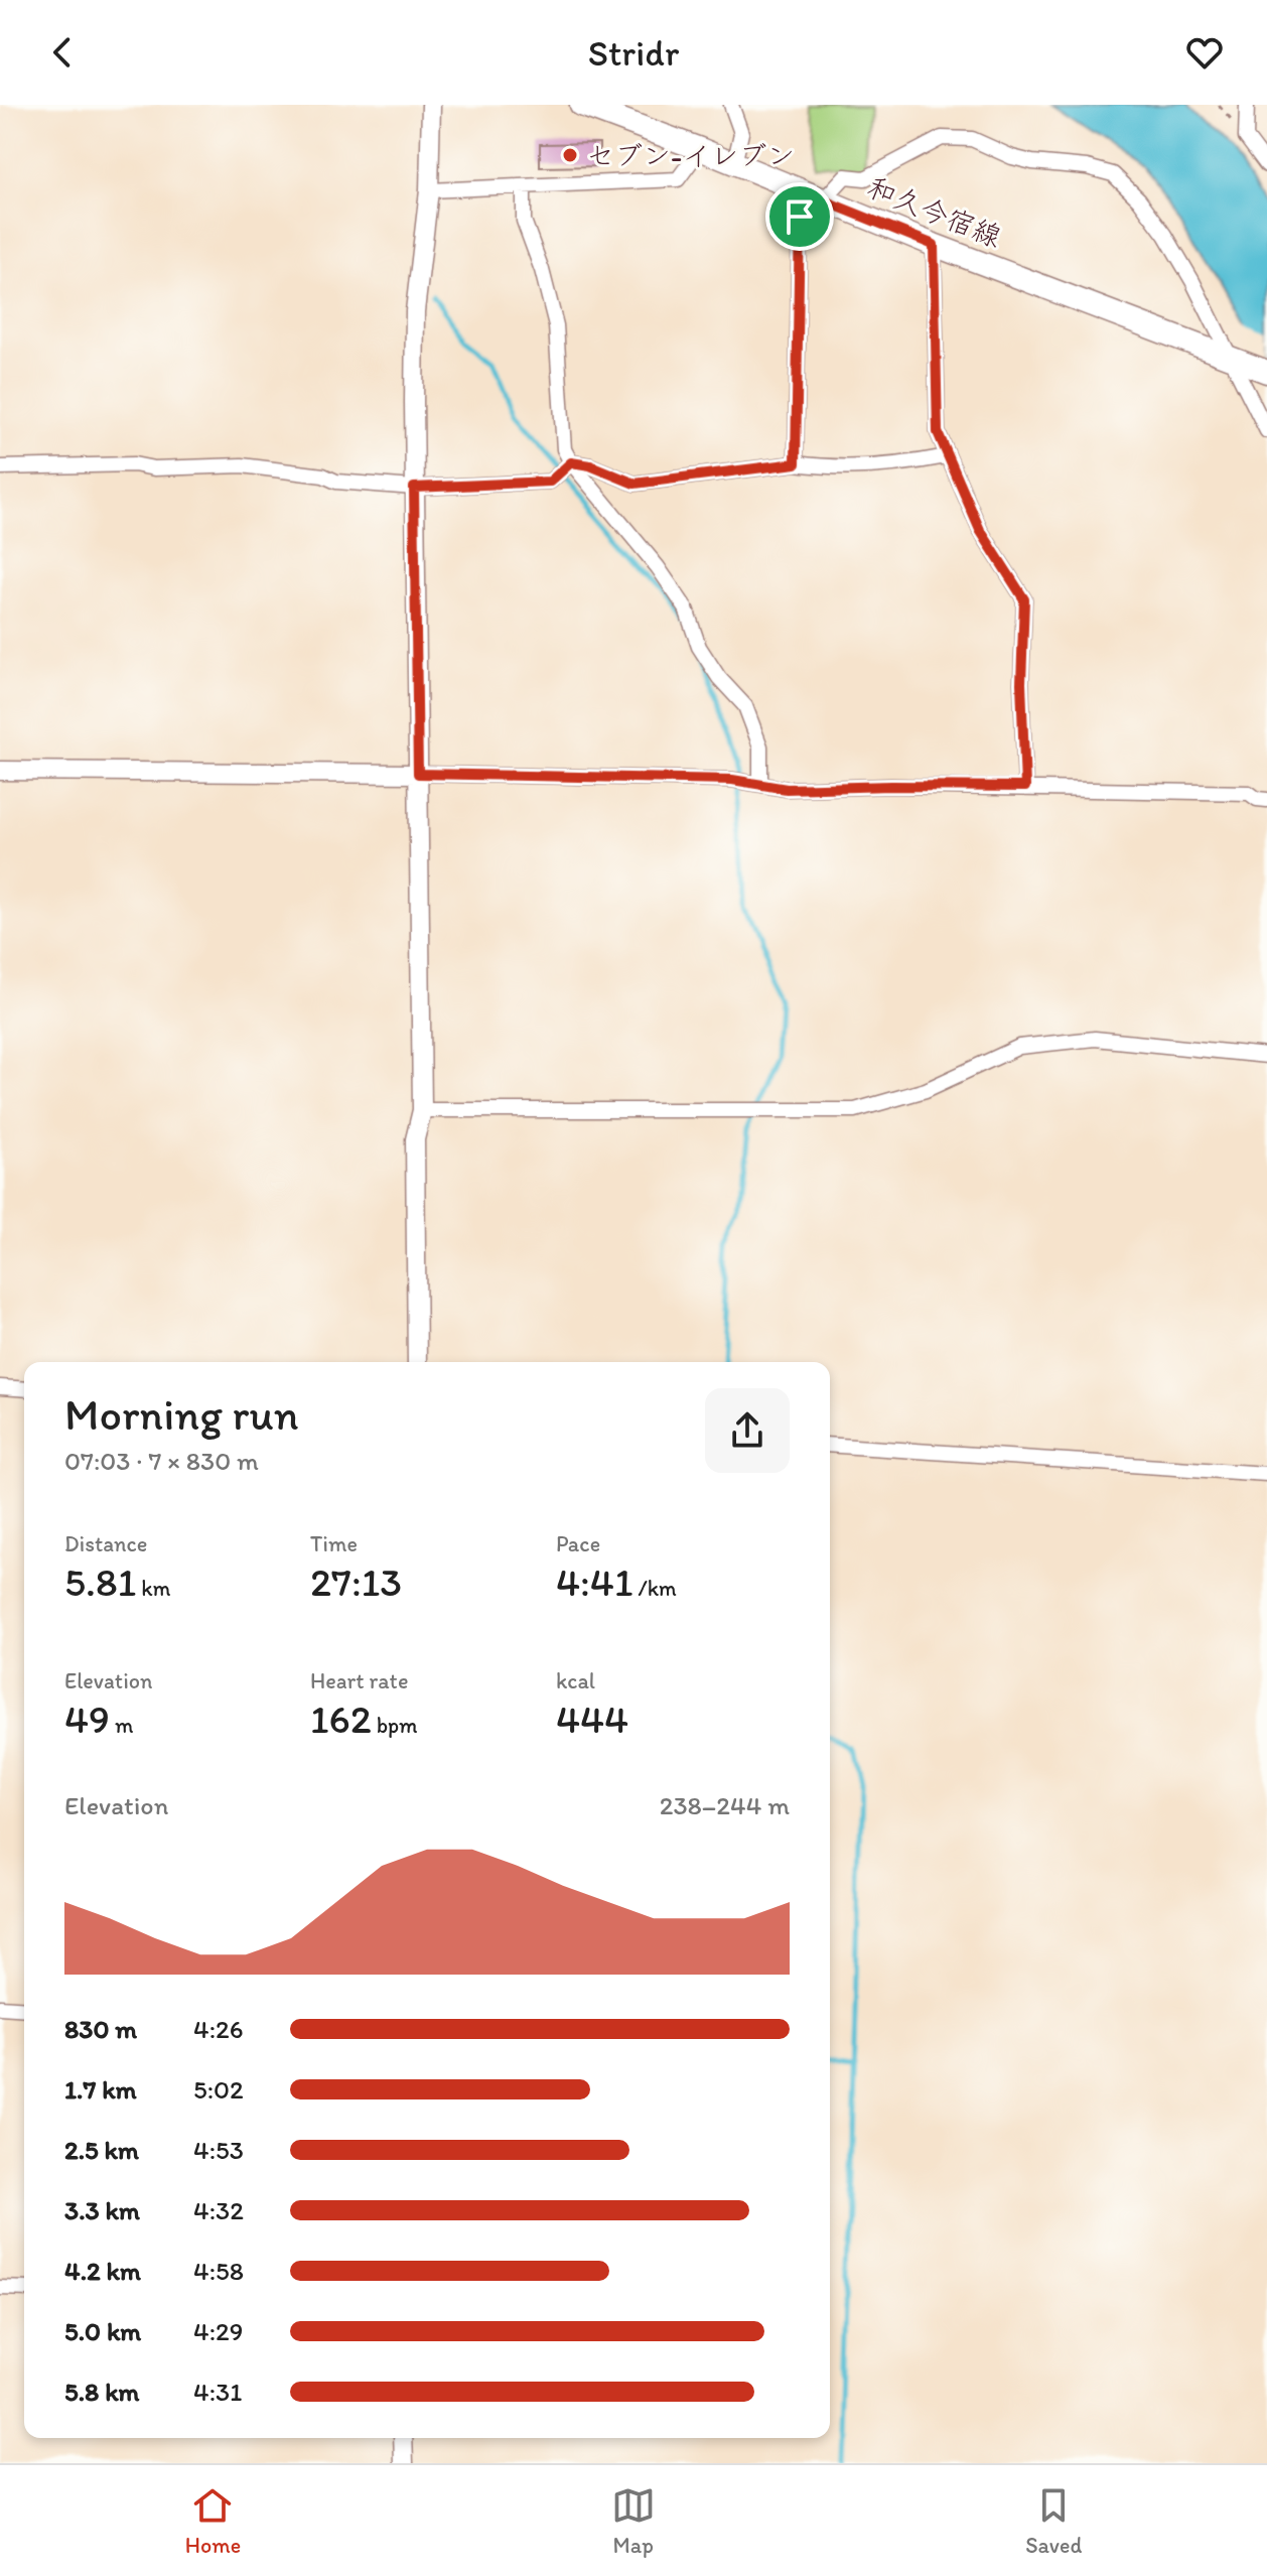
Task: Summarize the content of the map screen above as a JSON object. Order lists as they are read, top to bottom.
{
  "streets": {
    "main road": ["和久今宿線"]
  },
  "places": ["セブン-イレブン"],
  "page": {
    "header": "Stridr",
    "heading": ["Morning run", "07:03 · 7 × 830 m"],
    "stats": [
      ["Distance", "5.81 km"],
      ["Time", "27:13"],
      ["Pace", "4:41 /km"],
      ["Elevation", "49 m"],
      ["Heart rate", "162 bpm"],
      ["kcal", "444"]
    ],
    "chart": ["Elevation", "238–244 m"],
    "list": [
      {
        "name": "830 m",
        "note": "4:26"
      },
      {
        "name": "1.7 km",
        "note": "5:02"
      },
      {
        "name": "2.5 km",
        "note": "4:53"
      },
      {
        "name": "3.3 km",
        "note": "4:32"
      },
      {
        "name": "4.2 km",
        "note": "4:58"
      },
      {
        "name": "5.0 km",
        "note": "4:29"
      },
      {
        "name": "5.8 km",
        "note": "4:31"
      }
    ],
    "tabs": ["Home", "Map", "Saved"]
  }
}
